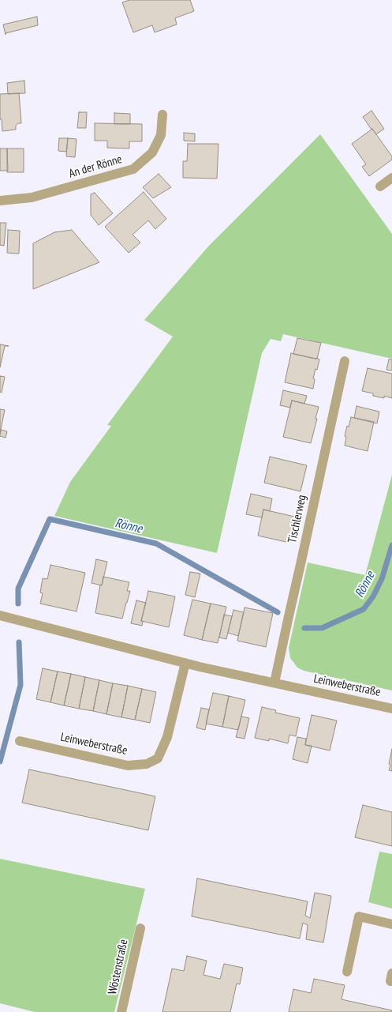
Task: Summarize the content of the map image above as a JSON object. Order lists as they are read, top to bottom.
{
  "streets": {
    "street": [
      "An der Rönne",
      "Tischlerweg",
      "Leinweberstraße",
      "Wöstenstraße"
    ]
  },
  "crossings": [
    ["Tischlerweg", "Leinweberstraße"]
  ],
  "water": ["Rönne"]
}
